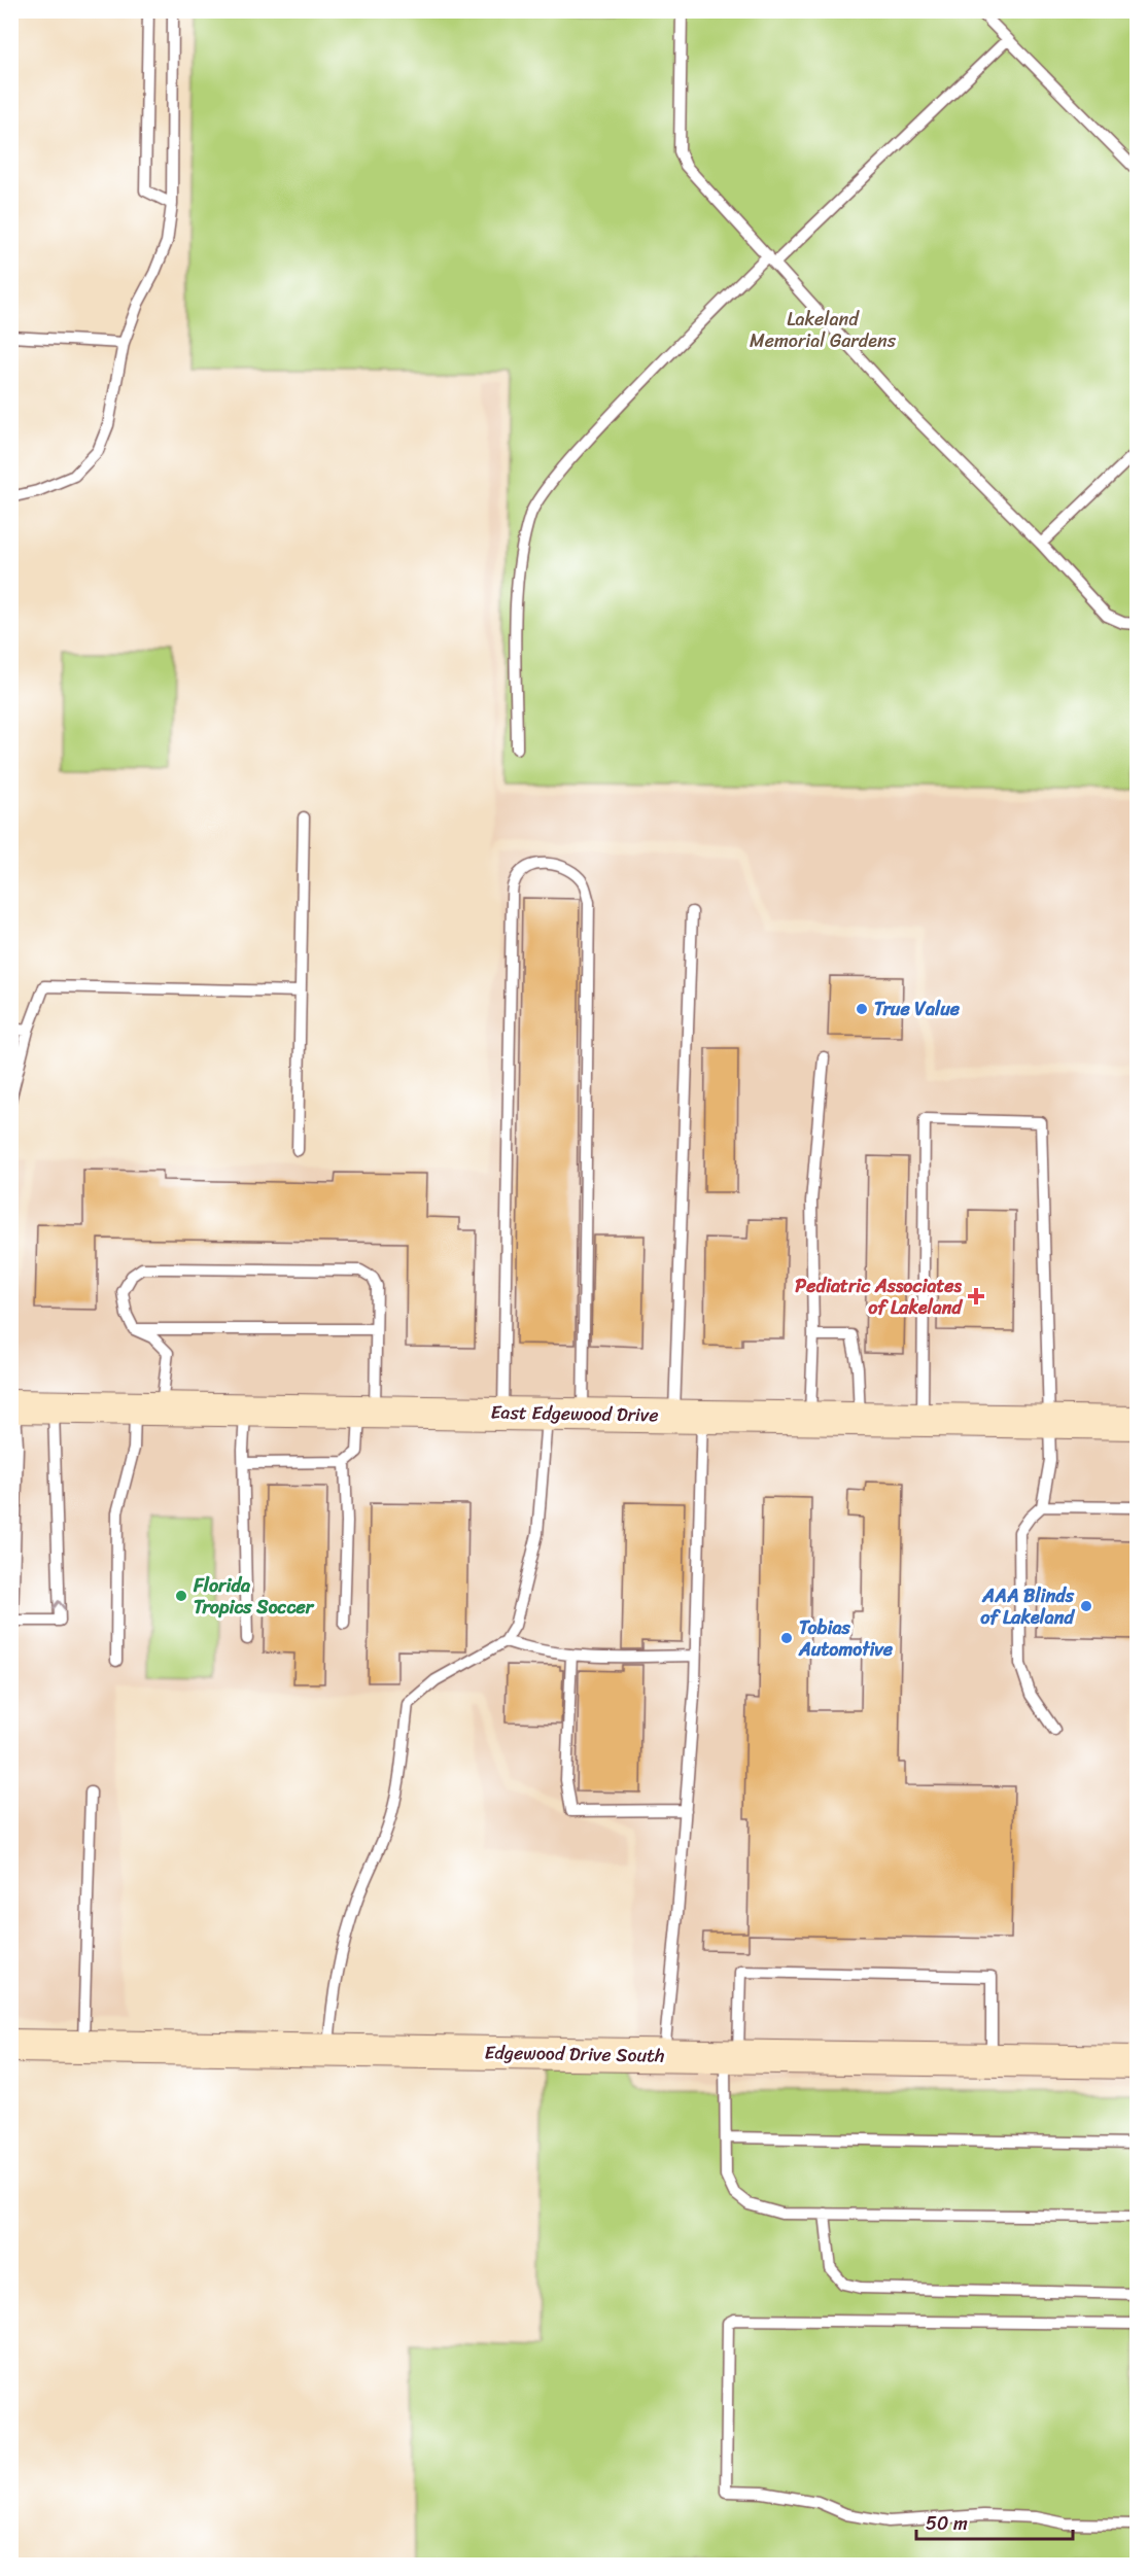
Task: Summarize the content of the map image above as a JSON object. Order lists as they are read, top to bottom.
{
  "streets": {
    "street": ["East Edgewood Drive", "Edgewood Drive South"]
  },
  "parks": ["Lakeland Memorial Gardens"],
  "places": {
    "other": [
      "True Value",
      "Florida Tropics Soccer",
      "AAA Blinds of Lakeland",
      "Tobias Automotive"
    ],
    "health": ["Pediatric Associates of Lakeland"]
  },
  "scale_bar": "50 m"
}
